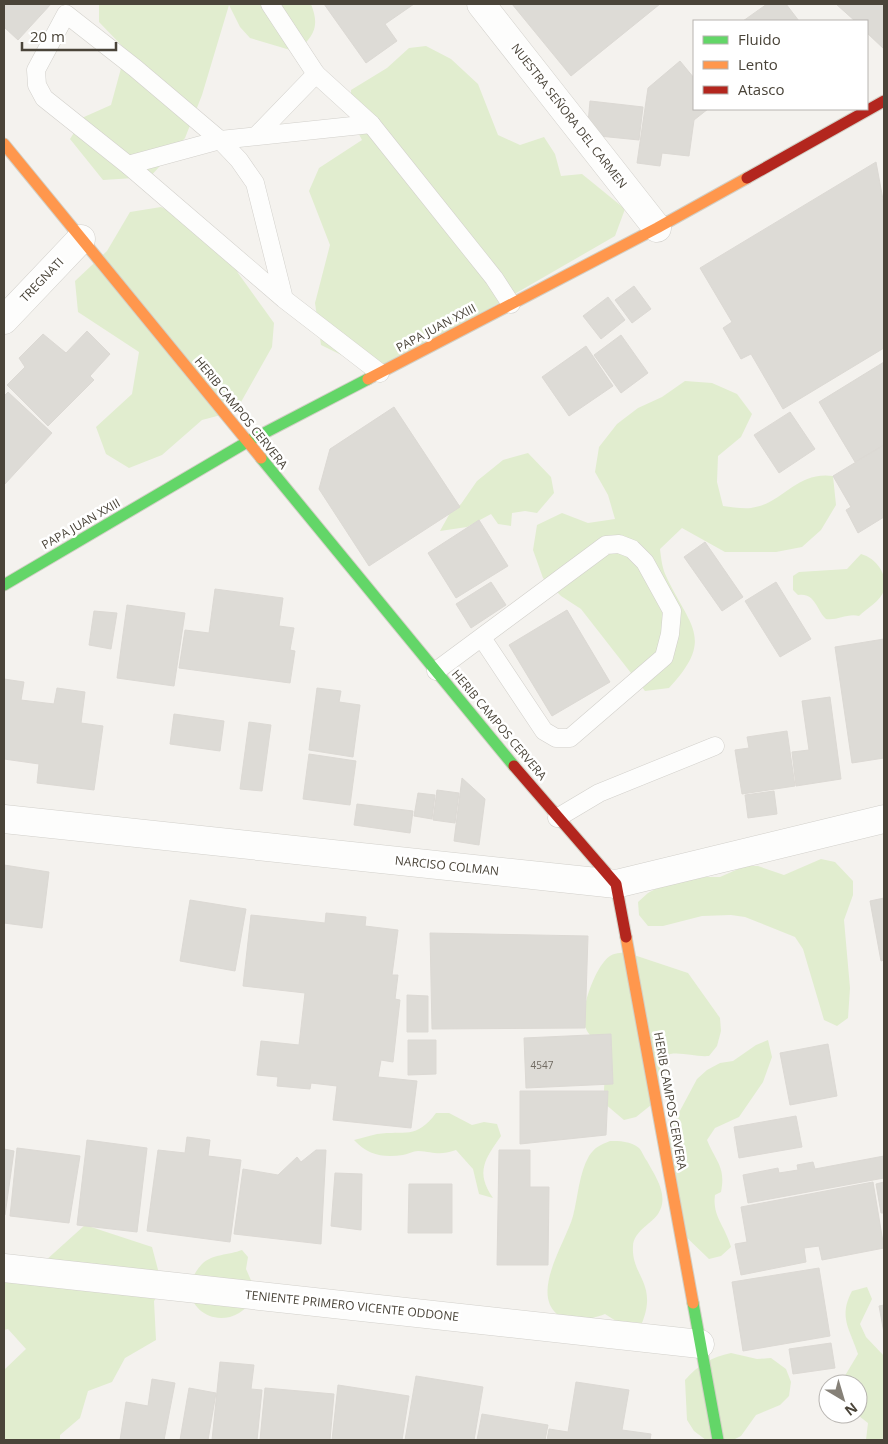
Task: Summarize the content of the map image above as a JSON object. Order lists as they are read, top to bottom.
{
  "streets": {
    "street": [
      "NUESTRA SEÑORA DEL CARMEN",
      "TREGNATI",
      "PAPA JUAN XXIII",
      "HERIB CAMPOS CERVERA",
      "NARCISO COLMAN",
      "TENIENTE PRIMERO VICENTE ODDONE"
    ]
  },
  "crossings": [
    ["NUESTRA SEÑORA DEL CARMEN", "PAPA JUAN XXIII"],
    ["TREGNATI", "HERIB CAMPOS CERVERA"],
    ["PAPA JUAN XXIII", "HERIB CAMPOS CERVERA"],
    ["HERIB CAMPOS CERVERA", "NARCISO COLMAN"],
    ["HERIB CAMPOS CERVERA", "TENIENTE PRIMERO VICENTE ODDONE"]
  ],
  "house_numbers": ["4547"],
  "legend": ["Fluido", "Lento", "Atasco"],
  "scale_bar": "20 m",
  "north": "bottom right"
}
